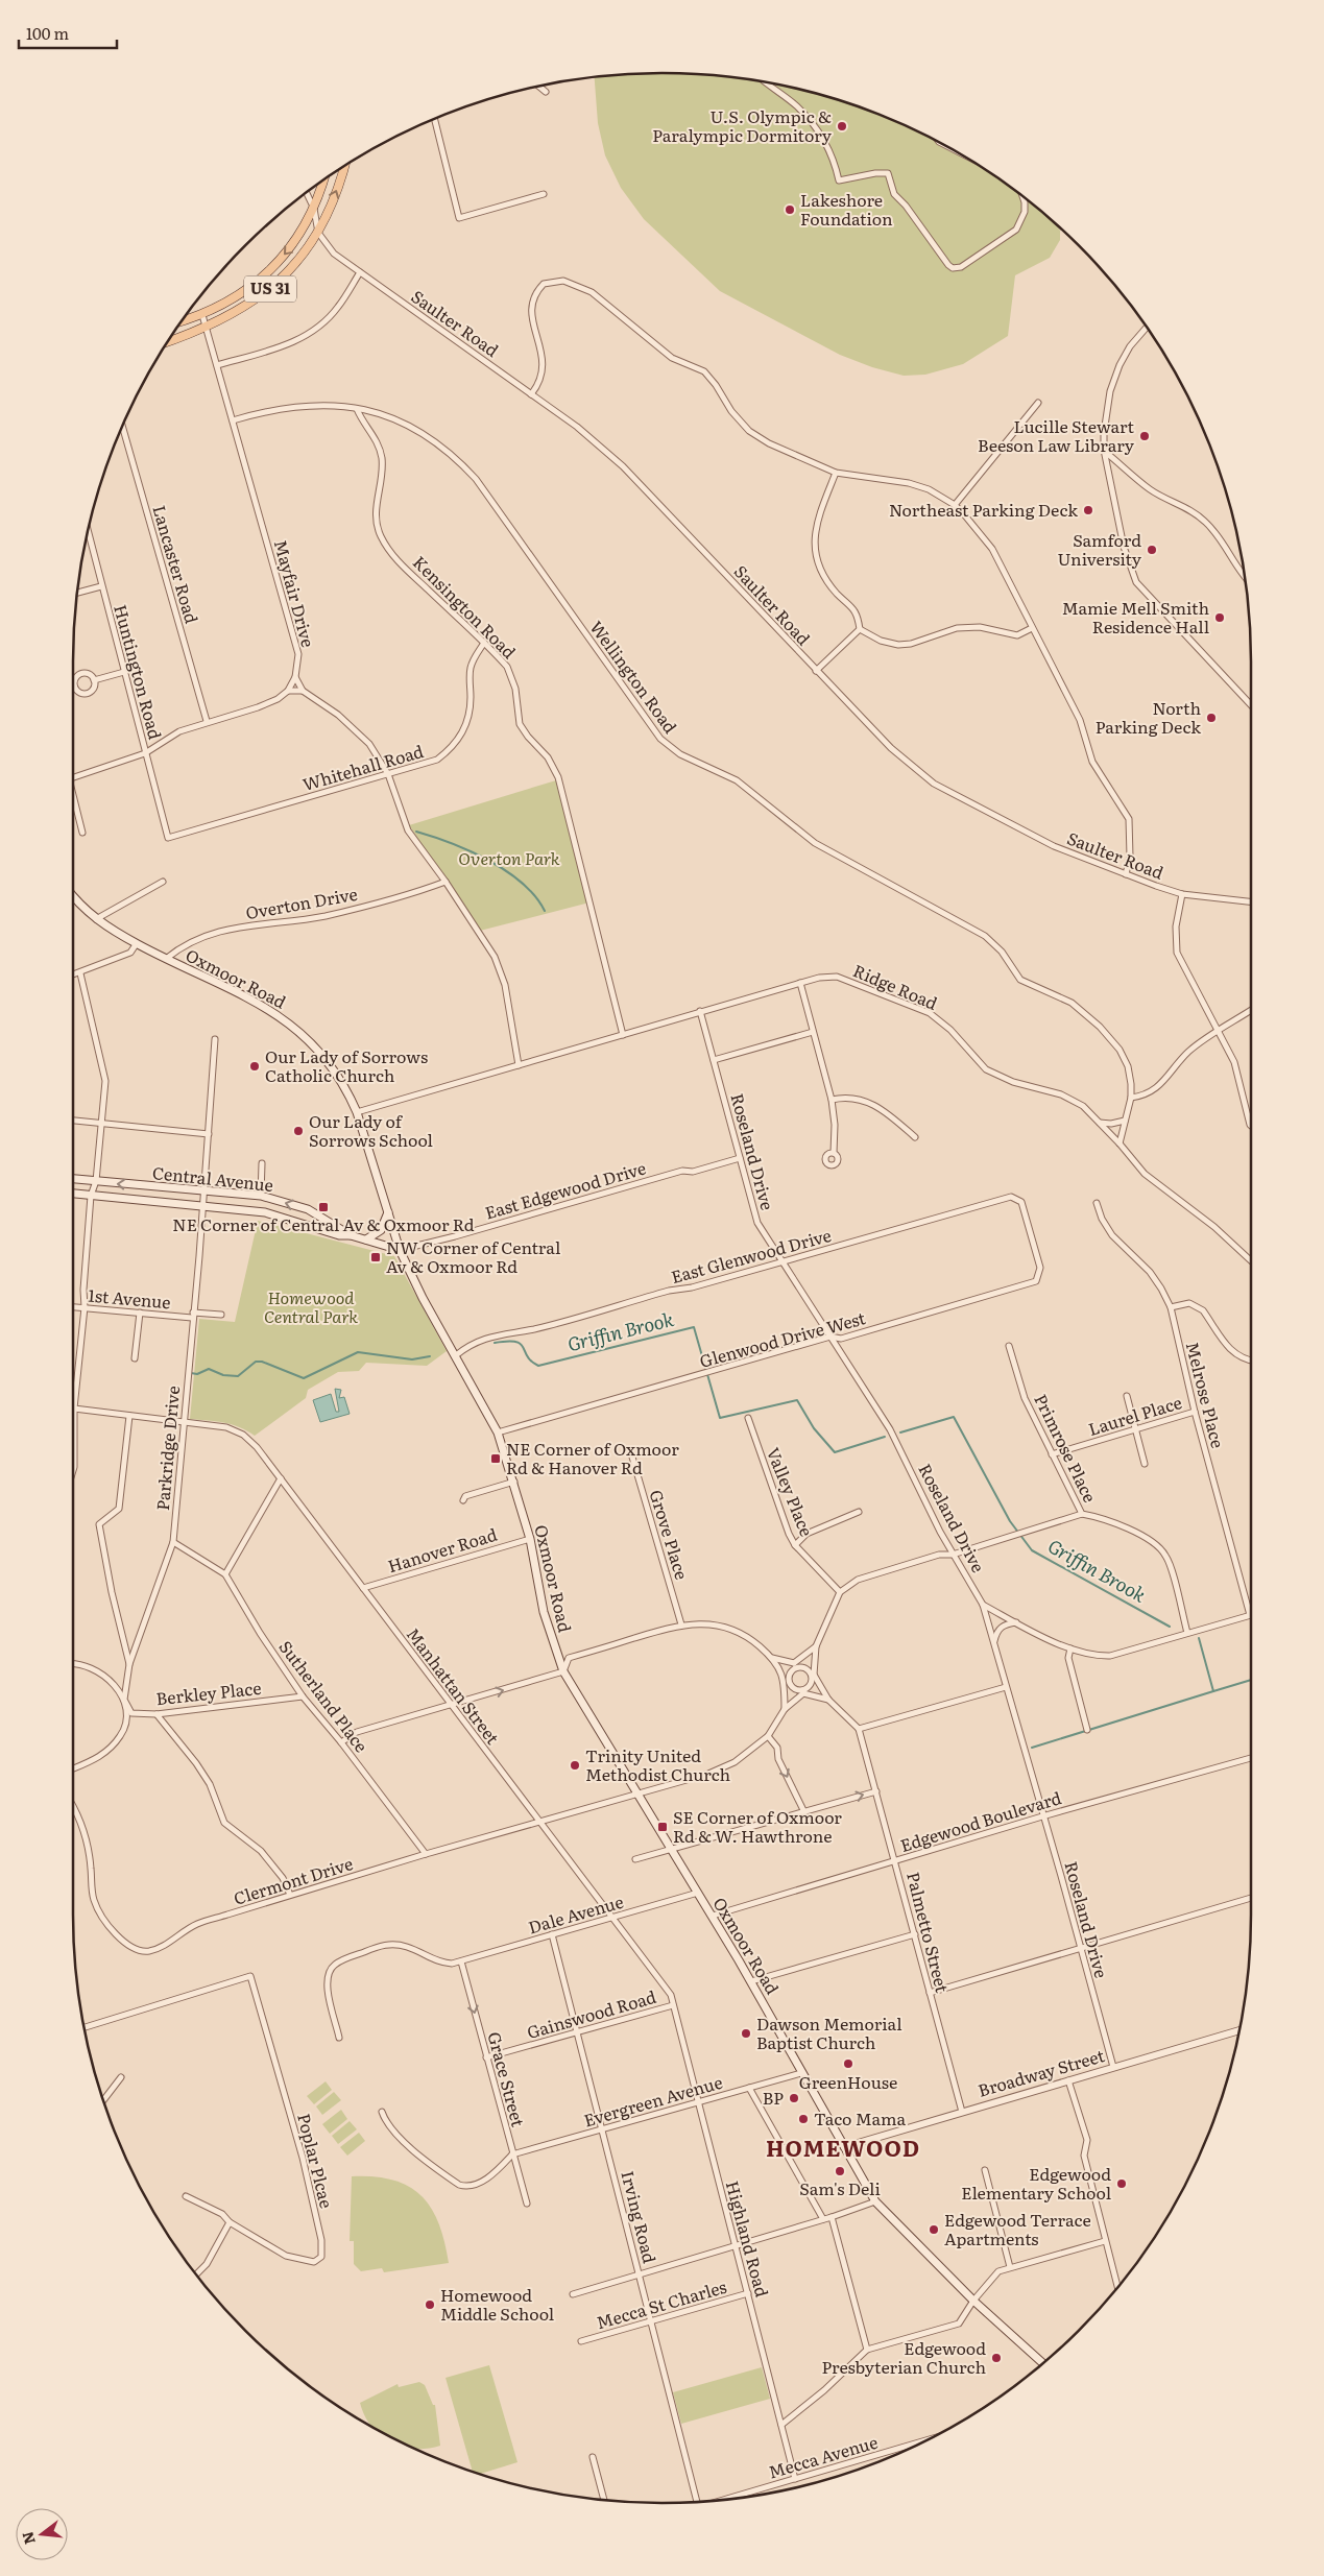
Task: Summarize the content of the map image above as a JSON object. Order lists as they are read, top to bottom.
{
  "streets": {
    "main road": ["US 31", "Oxmoor Road", "Central Avenue"],
    "street": [
      "Saulter Road",
      "Lancaster Road",
      "Mayfair Drive",
      "Kensington Road",
      "Huntington Road",
      "Wellington Road",
      "Whitehall Road",
      "Overton Drive",
      "Ridge Road",
      "Roseland Drive",
      "East Edgewood Drive",
      "East Glenwood Drive",
      "1st Avenue",
      "Glenwood Drive West",
      "Melrose Place",
      "Laurel Place",
      "Parkridge Drive",
      "Primrose Place",
      "Valley Place",
      "Grove Place",
      "Hanover Road",
      "Manhattan Street",
      "Berkley Place",
      "Sutherland Place",
      "Edgewood Boulevard",
      "Clermont Drive",
      "Dale Avenue",
      "Palmetto Street",
      "Gainswood Road",
      "Broadway Street",
      "Grace Street",
      "Evergreen Avenue",
      "Poplar Plcae",
      "Irving Road",
      "Highland Road",
      "Mecca St Charles",
      "Mecca Avenue"
    ]
  },
  "crossings": [
    ["US 31", "Saulter Road"],
    ["US 31", "Mayfair Drive"],
    ["Mayfair Drive", "Wellington Road"],
    ["Kensington Road", "Wellington Road"],
    ["Kensington Road", "Whitehall Road"],
    ["Kensington Road", "Ridge Road"],
    ["Huntington Road", "Whitehall Road"],
    ["Overton Drive", "Oxmoor Road"],
    ["Oxmoor Road", "Ridge Road"],
    ["Oxmoor Road", "Central Avenue"],
    ["Oxmoor Road", "East Edgewood Drive"],
    ["Oxmoor Road", "East Glenwood Drive"],
    ["Oxmoor Road", "Glenwood Drive West"],
    ["Oxmoor Road", "Hanover Road"],
    ["Oxmoor Road", "Edgewood Boulevard"],
    ["Oxmoor Road", "Clermont Drive"],
    ["Oxmoor Road", "Dale Avenue"],
    ["Oxmoor Road", "Broadway Street"],
    ["Oxmoor Road", "Evergreen Avenue"],
    ["Ridge Road", "Roseland Drive"],
    ["Roseland Drive", "East Edgewood Drive"],
    ["Roseland Drive", "East Glenwood Drive"],
    ["Roseland Drive", "Glenwood Drive West"],
    ["Roseland Drive", "Valley Place"],
    ["Roseland Drive", "Edgewood Boulevard"],
    ["Roseland Drive", "Palmetto Street"],
    ["Roseland Drive", "Broadway Street"],
    ["Central Avenue", "East Edgewood Drive"],
    ["Central Avenue", "Parkridge Drive"],
    ["East Glenwood Drive", "Glenwood Drive West"],
    ["1st Avenue", "Parkridge Drive"],
    ["Melrose Place", "Laurel Place"],
    ["Laurel Place", "Primrose Place"],
    ["Parkridge Drive", "Manhattan Street"],
    ["Parkridge Drive", "Berkley Place"],
    ["Parkridge Drive", "Sutherland Place"],
    ["Valley Place", "Palmetto Street"],
    ["Hanover Road", "Manhattan Street"],
    ["Manhattan Street", "Clermont Drive"],
    ["Manhattan Street", "Dale Avenue"],
    ["Manhattan Street", "Gainswood Road"],
    ["Manhattan Street", "Highland Road"],
    ["Berkley Place", "Sutherland Place"],
    ["Sutherland Place", "Clermont Drive"],
    ["Edgewood Boulevard", "Palmetto Street"],
    ["Dale Avenue", "Grace Street"],
    ["Dale Avenue", "Irving Road"],
    ["Palmetto Street", "Broadway Street"],
    ["Gainswood Road", "Grace Street"],
    ["Gainswood Road", "Irving Road"],
    ["Gainswood Road", "Highland Road"],
    ["Grace Street", "Evergreen Avenue"],
    ["Evergreen Avenue", "Irving Road"],
    ["Evergreen Avenue", "Highland Road"],
    ["Irving Road", "Mecca St Charles"],
    ["Highland Road", "Mecca St Charles"],
    ["Highland Road", "Mecca Avenue"]
  ],
  "one_way": ["Grace Street"],
  "districts": ["HOMEWOOD"],
  "water": ["Griffin Brook"],
  "parks": ["Overton Park", "Homewood Central Park"],
  "places": {
    "other": [
      "U.S. Olympic & Paralympic Dormitory",
      "Lakeshore Foundation",
      "Lucille Stewart Beeson Law Library",
      "Northeast Parking Deck",
      "Samford University",
      "Mamie Mell Smith Residence Hall",
      "North Parking Deck",
      "Our Lady of Sorrows Catholic Church",
      "Our Lady of Sorrows School",
      "Trinity United Methodist Church",
      "Dawson Memorial Baptist Church",
      "GreenHouse",
      "BP",
      "Taco Mama",
      "Sam's Deli",
      "Edgewood Elementary School",
      "Edgewood Terrace Apartments",
      "Homewood Middle School",
      "Edgewood Presbyterian Church"
    ],
    "transit": [
      "NE Corner of Central Av & Oxmoor Rd",
      "NW Corner of Central Av & Oxmoor Rd",
      "NE Corner of Oxmoor Rd & Hanover Rd",
      "SE Corner of Oxmoor Rd & W. Hawthrone"
    ]
  },
  "scale_bar": "100 m",
  "north": "left"
}
